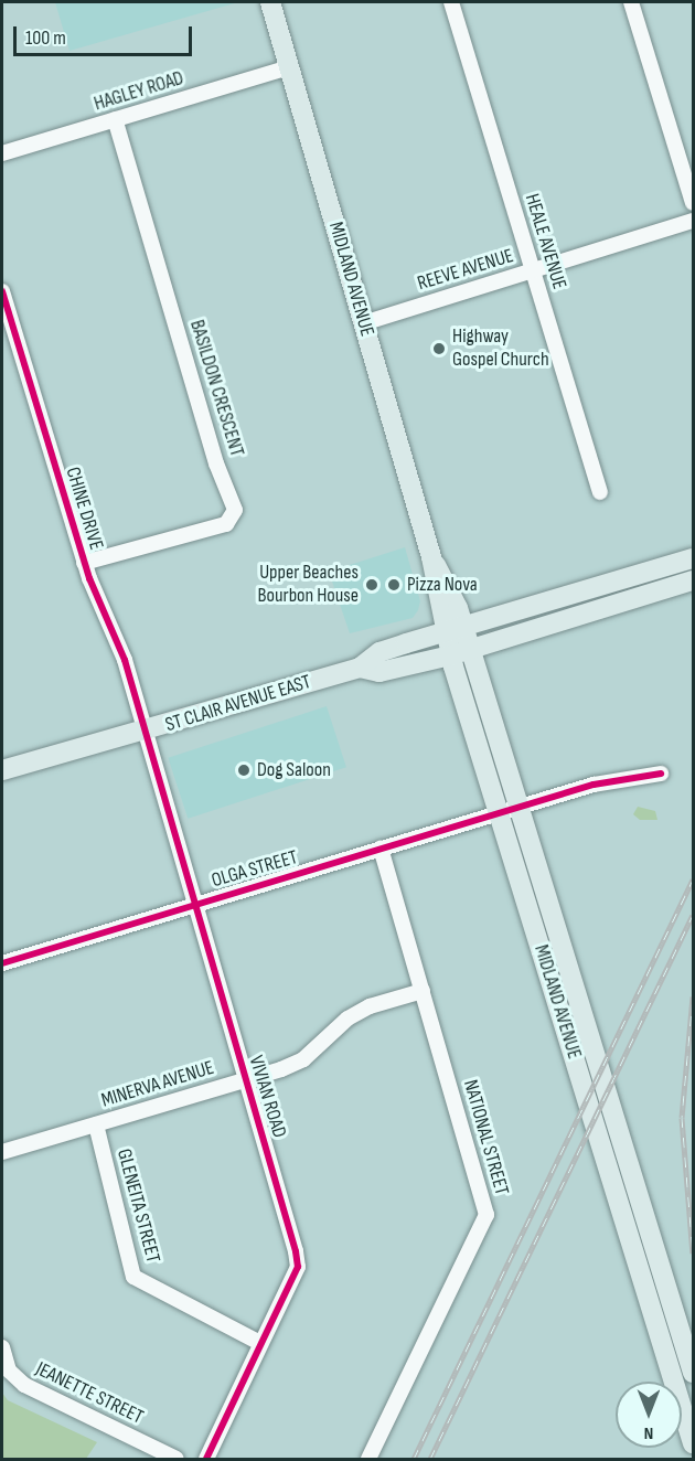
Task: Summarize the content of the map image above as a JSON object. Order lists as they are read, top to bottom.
{
  "streets": {
    "main road": ["MIDLAND AVENUE", "ST CLAIR AVENUE EAST"],
    "street": [
      "HAGLEY ROAD",
      "HEALE AVENUE",
      "REEVE AVENUE",
      "BASILDON CRESCENT",
      "CHINE DRIVE",
      "OLGA STREET",
      "MINERVA AVENUE",
      "VIVIAN ROAD",
      "NATIONAL STREET",
      "GLENEITA STREET",
      "JEANETTE STREET"
    ]
  },
  "crossings": [
    ["HAGLEY ROAD", "MIDLAND AVENUE"],
    ["HAGLEY ROAD", "BASILDON CRESCENT"],
    ["HEALE AVENUE", "REEVE AVENUE"],
    ["REEVE AVENUE", "MIDLAND AVENUE"],
    ["MIDLAND AVENUE", "ST CLAIR AVENUE EAST"],
    ["MIDLAND AVENUE", "OLGA STREET"],
    ["BASILDON CRESCENT", "CHINE DRIVE"],
    ["CHINE DRIVE", "ST CLAIR AVENUE EAST"],
    ["CHINE DRIVE", "VIVIAN ROAD"],
    ["ST CLAIR AVENUE EAST", "VIVIAN ROAD"],
    ["OLGA STREET", "VIVIAN ROAD"],
    ["OLGA STREET", "NATIONAL STREET"],
    ["MINERVA AVENUE", "VIVIAN ROAD"],
    ["MINERVA AVENUE", "NATIONAL STREET"],
    ["MINERVA AVENUE", "GLENEITA STREET"],
    ["VIVIAN ROAD", "GLENEITA STREET"]
  ],
  "places": [
    "Highway Gospel Church",
    "Upper Beaches Bourbon House",
    "Pizza Nova",
    "Dog Saloon"
  ],
  "scale_bar": "100 m",
  "north": "bottom"
}
